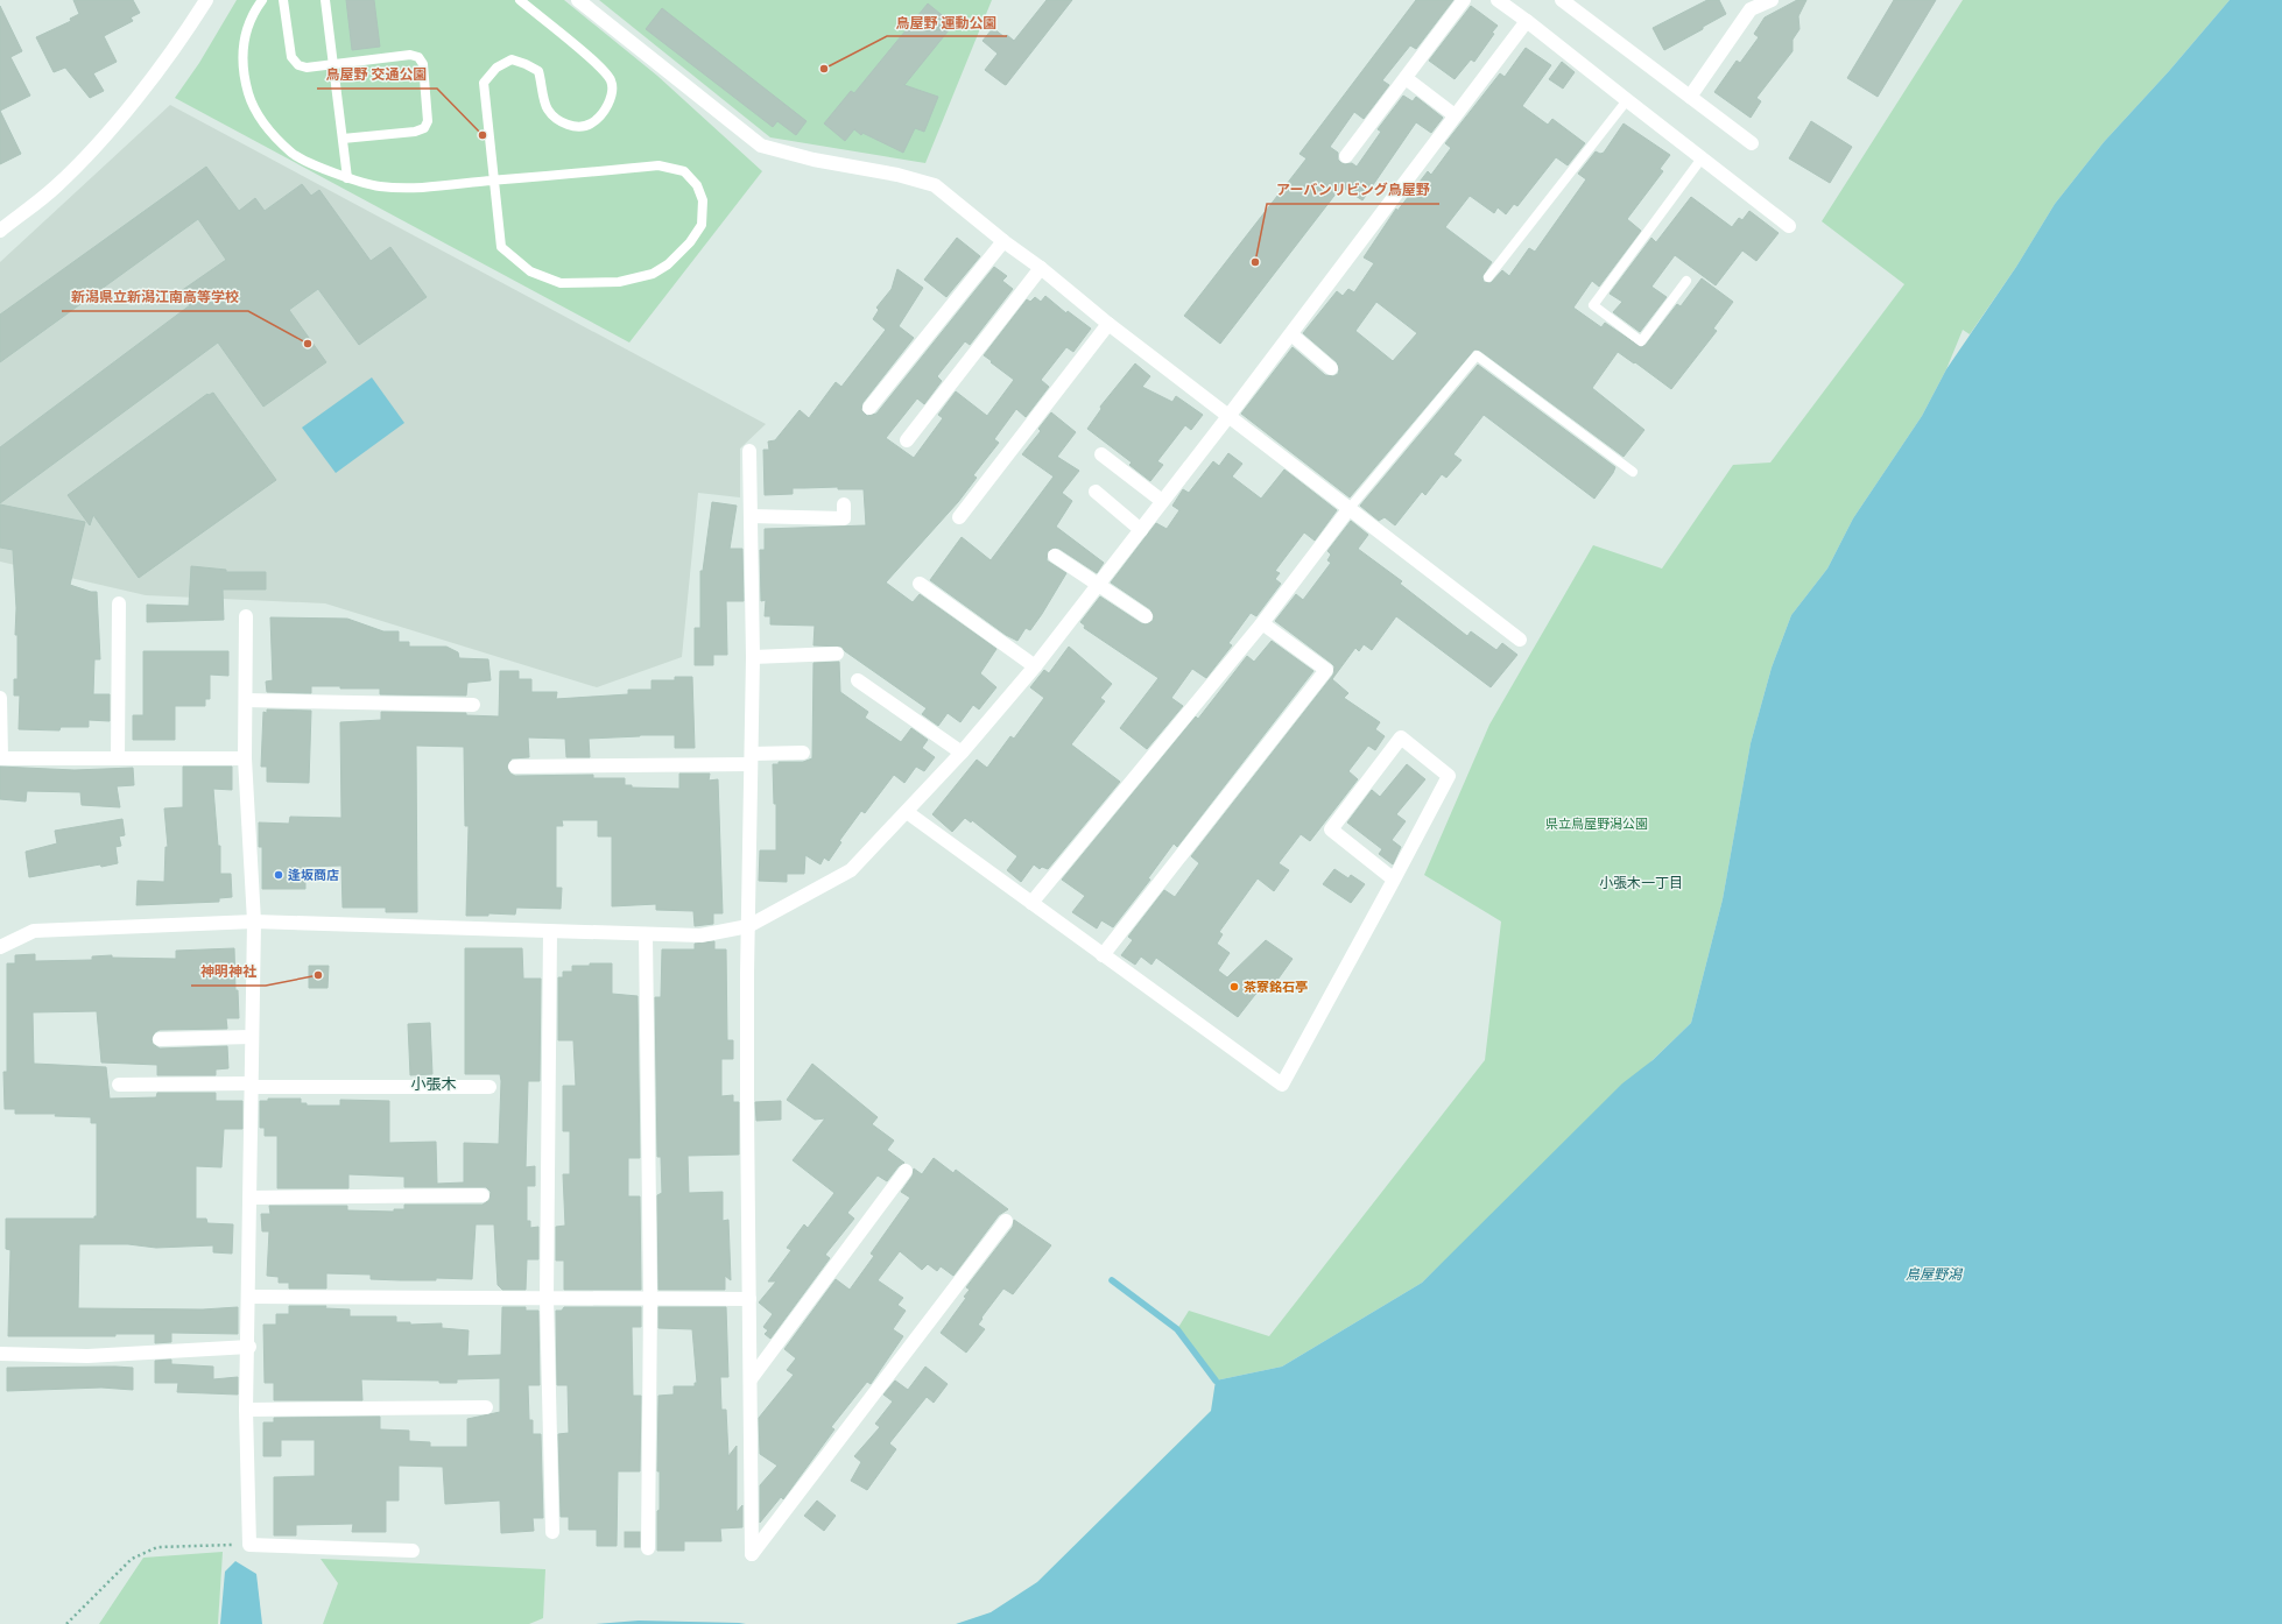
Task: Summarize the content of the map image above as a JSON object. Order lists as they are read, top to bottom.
{
  "districts": ["小張木一丁目", "小張木"],
  "water": ["鳥屋野潟"],
  "parks": ["県立鳥屋野潟公園"],
  "places": [
    "鳥屋野 運動公園",
    "鳥屋野 交通公園",
    "アーバンリビング鳥屋野",
    "新潟県立新潟江南高等学校",
    "逢坂商店",
    "神明神社",
    "茶寮銘石亭"
  ]
}
